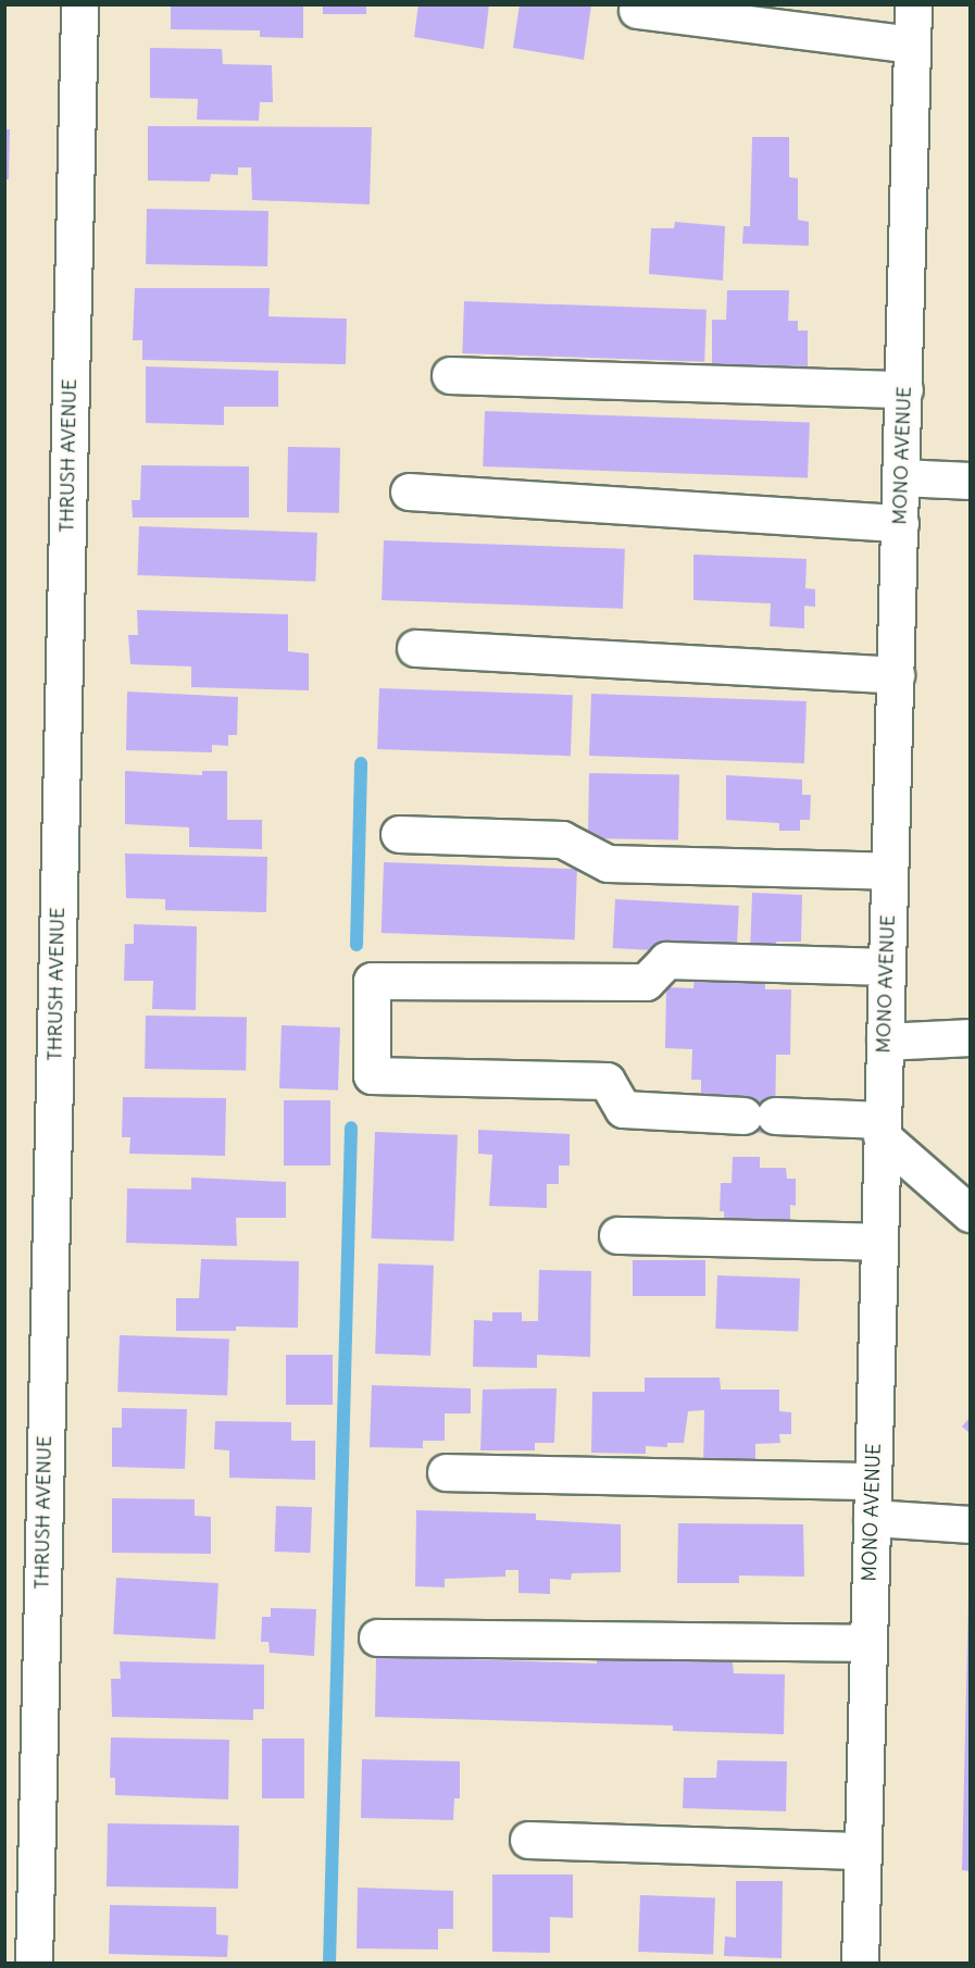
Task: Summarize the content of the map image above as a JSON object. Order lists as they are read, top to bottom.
{
  "streets": {
    "street": ["THRUSH AVENUE", "MONO AVENUE"]
  }
}
